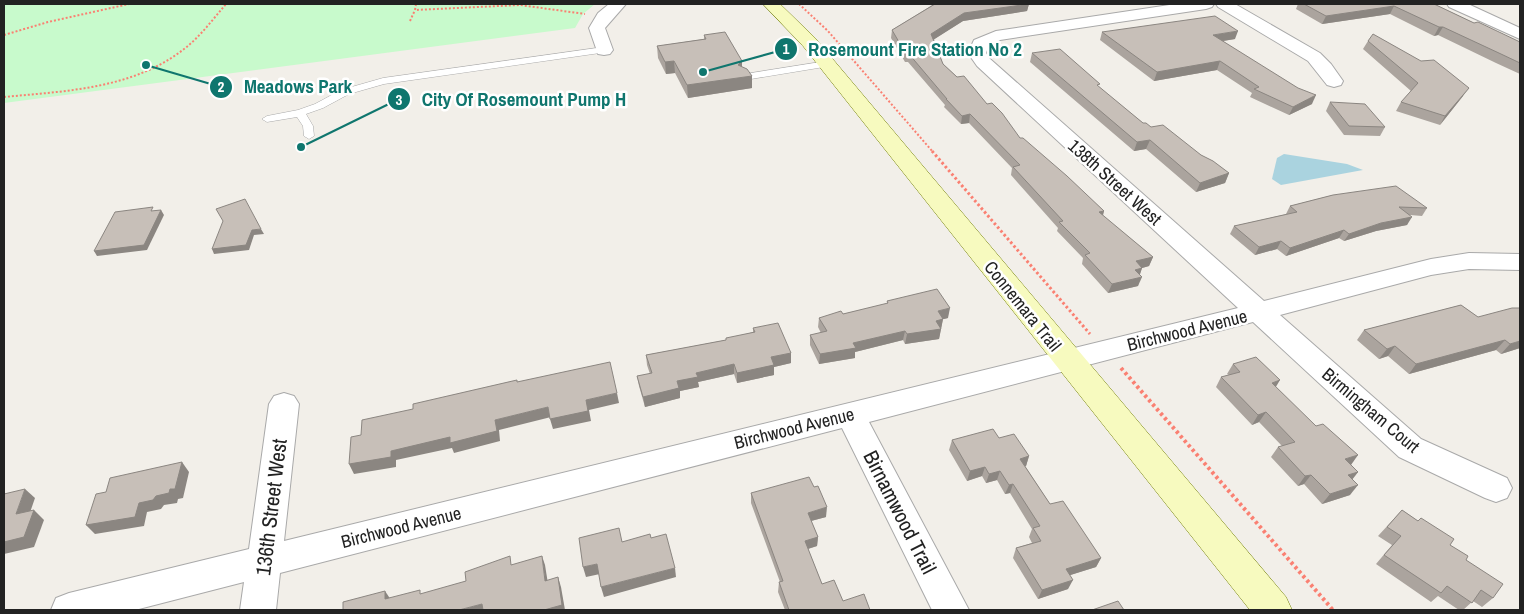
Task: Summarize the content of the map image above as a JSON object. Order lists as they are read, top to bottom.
{
  "streets": {
    "street": [
      "138th Street West",
      "Connemara Trail",
      "Birchwood Avenue",
      "Birmingham Court",
      "136th Street West",
      "Birnamwood Trail"
    ]
  },
  "crossings": [
    ["138th Street West", "Birchwood Avenue"],
    ["138th Street West", "Birmingham Court"],
    ["Connemara Trail", "Birchwood Avenue"],
    ["Birchwood Avenue", "Birmingham Court"],
    ["Birchwood Avenue", "136th Street West"],
    ["Birchwood Avenue", "Birnamwood Trail"]
  ],
  "places": ["Meadows Park", "Rosemount Fire Station No 2", "City Of Rosemount Pump H"]
}
